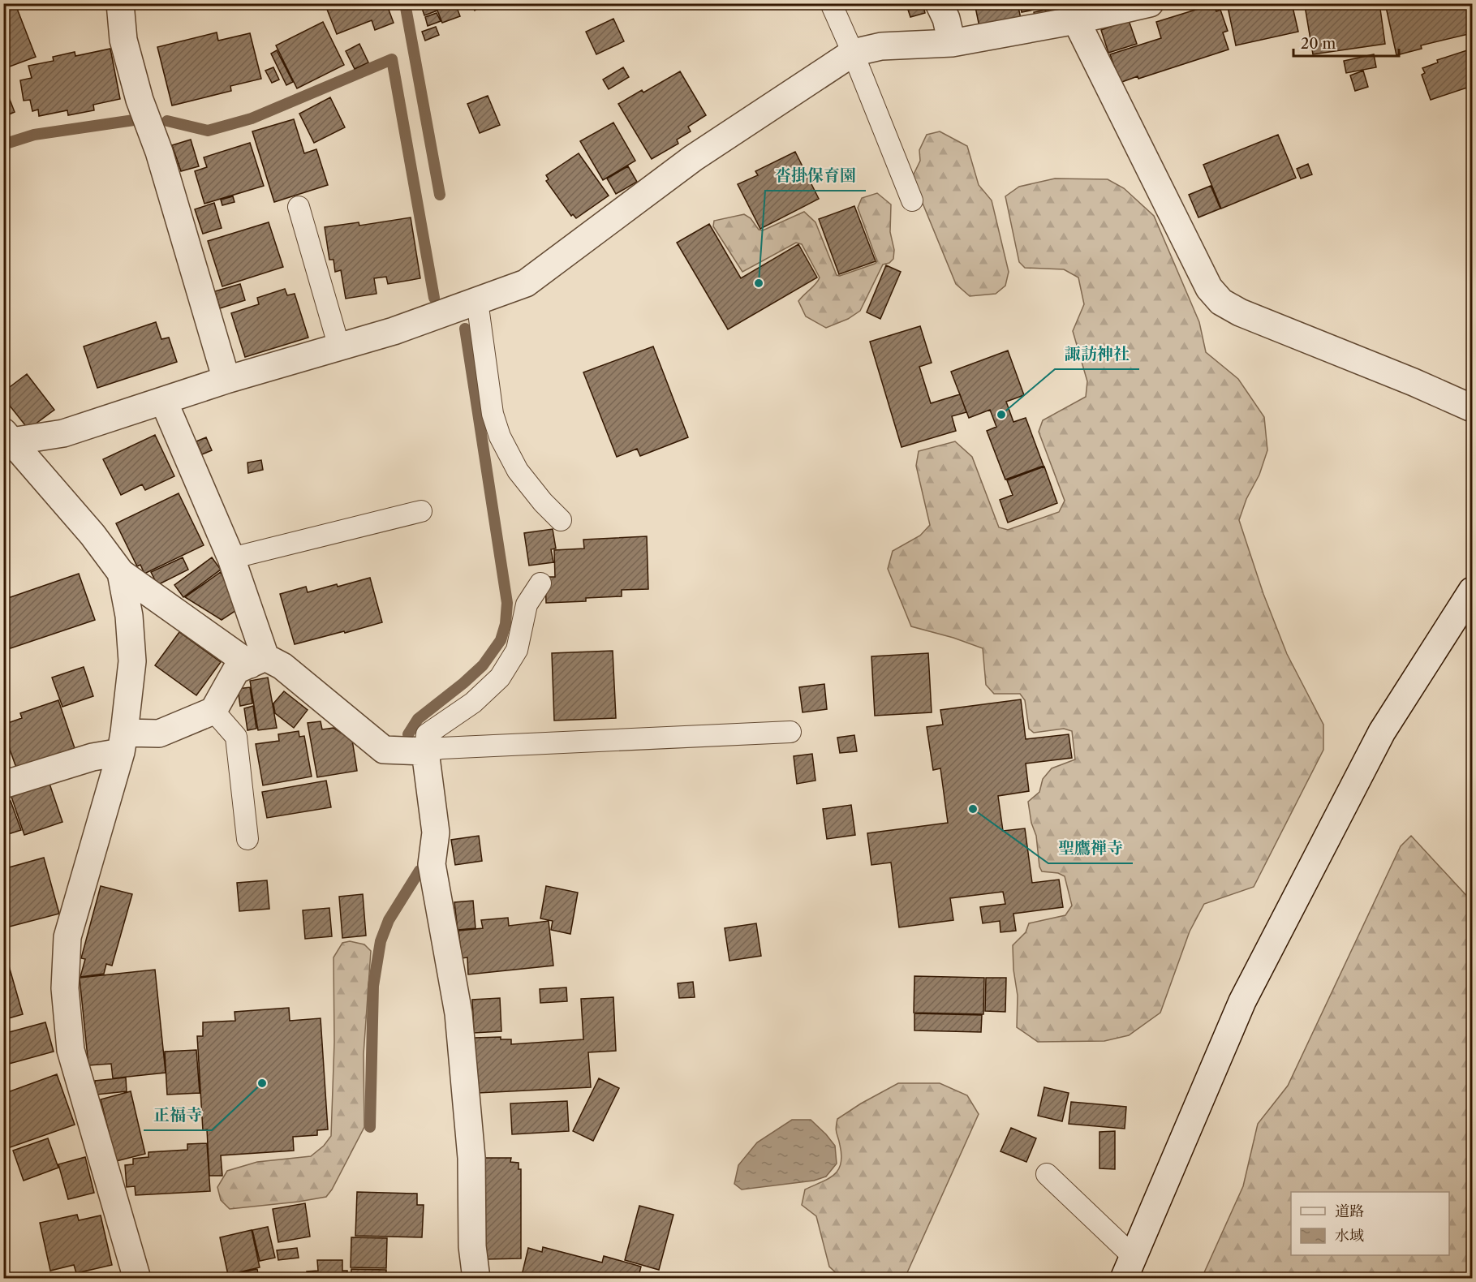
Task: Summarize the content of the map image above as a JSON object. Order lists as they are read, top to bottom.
{
  "places": [
    "沓掛保育園",
    "諏訪神社",
    "聖鷹禅寺",
    "正福寺"
  ],
  "legend": ["道路", "水域"],
  "scale_bar": "20 m"
}
